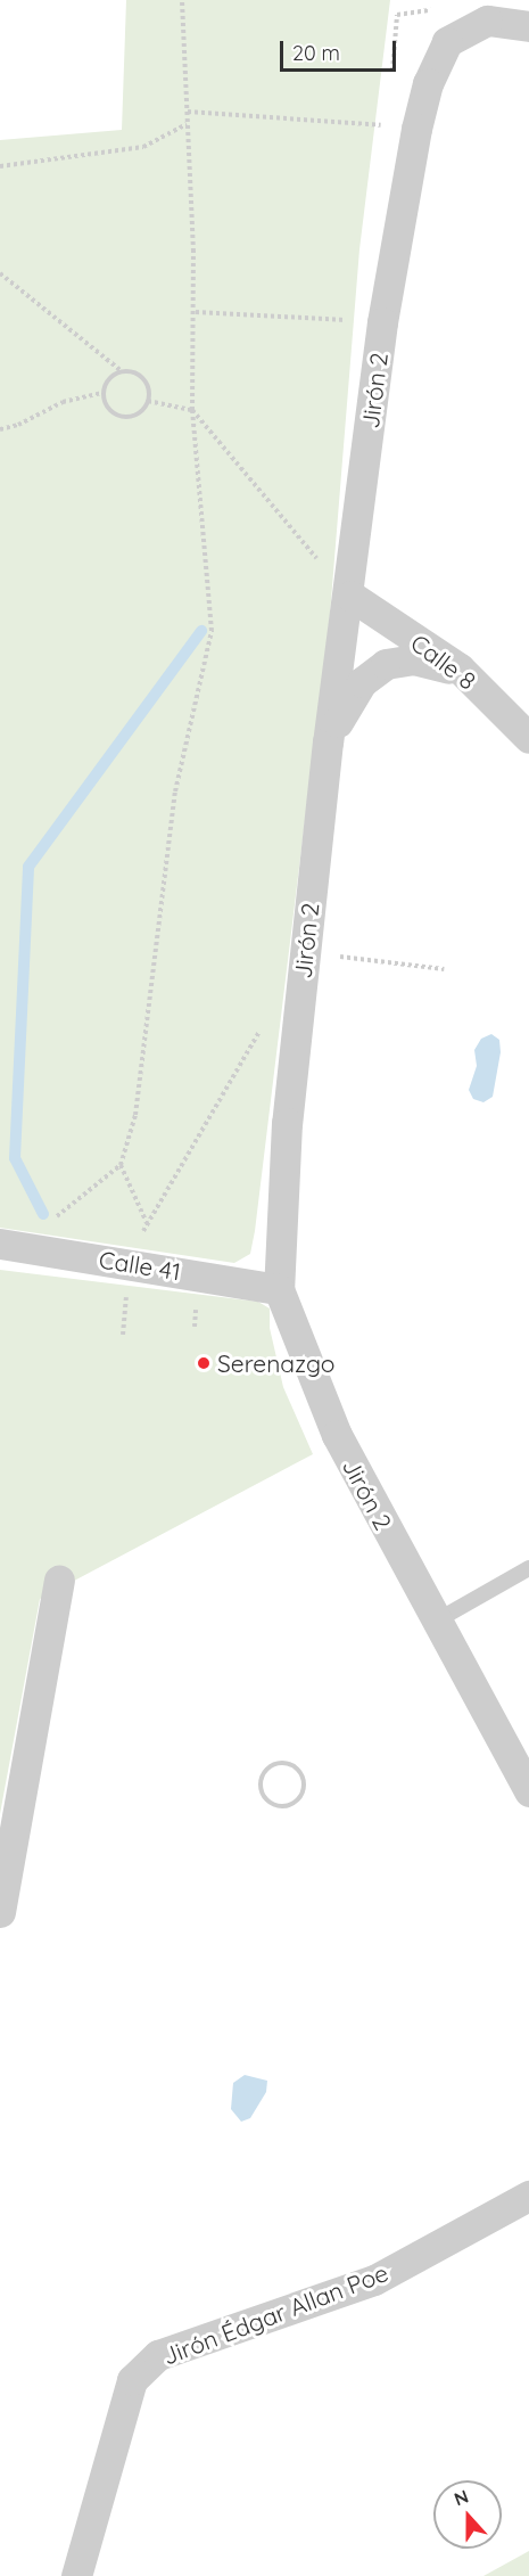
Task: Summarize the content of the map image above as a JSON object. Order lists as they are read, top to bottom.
{
  "streets": {
    "street": [
      "Jirón 2",
      "Calle 8",
      "Calle 41",
      "Jirón Édgar Allan Poe"
    ]
  },
  "crossings": [
    ["Jirón 2", "Calle 8"],
    ["Jirón 2", "Calle 41"]
  ],
  "places": ["Serenazgo"],
  "scale_bar": "20 m",
  "north": "top"
}
